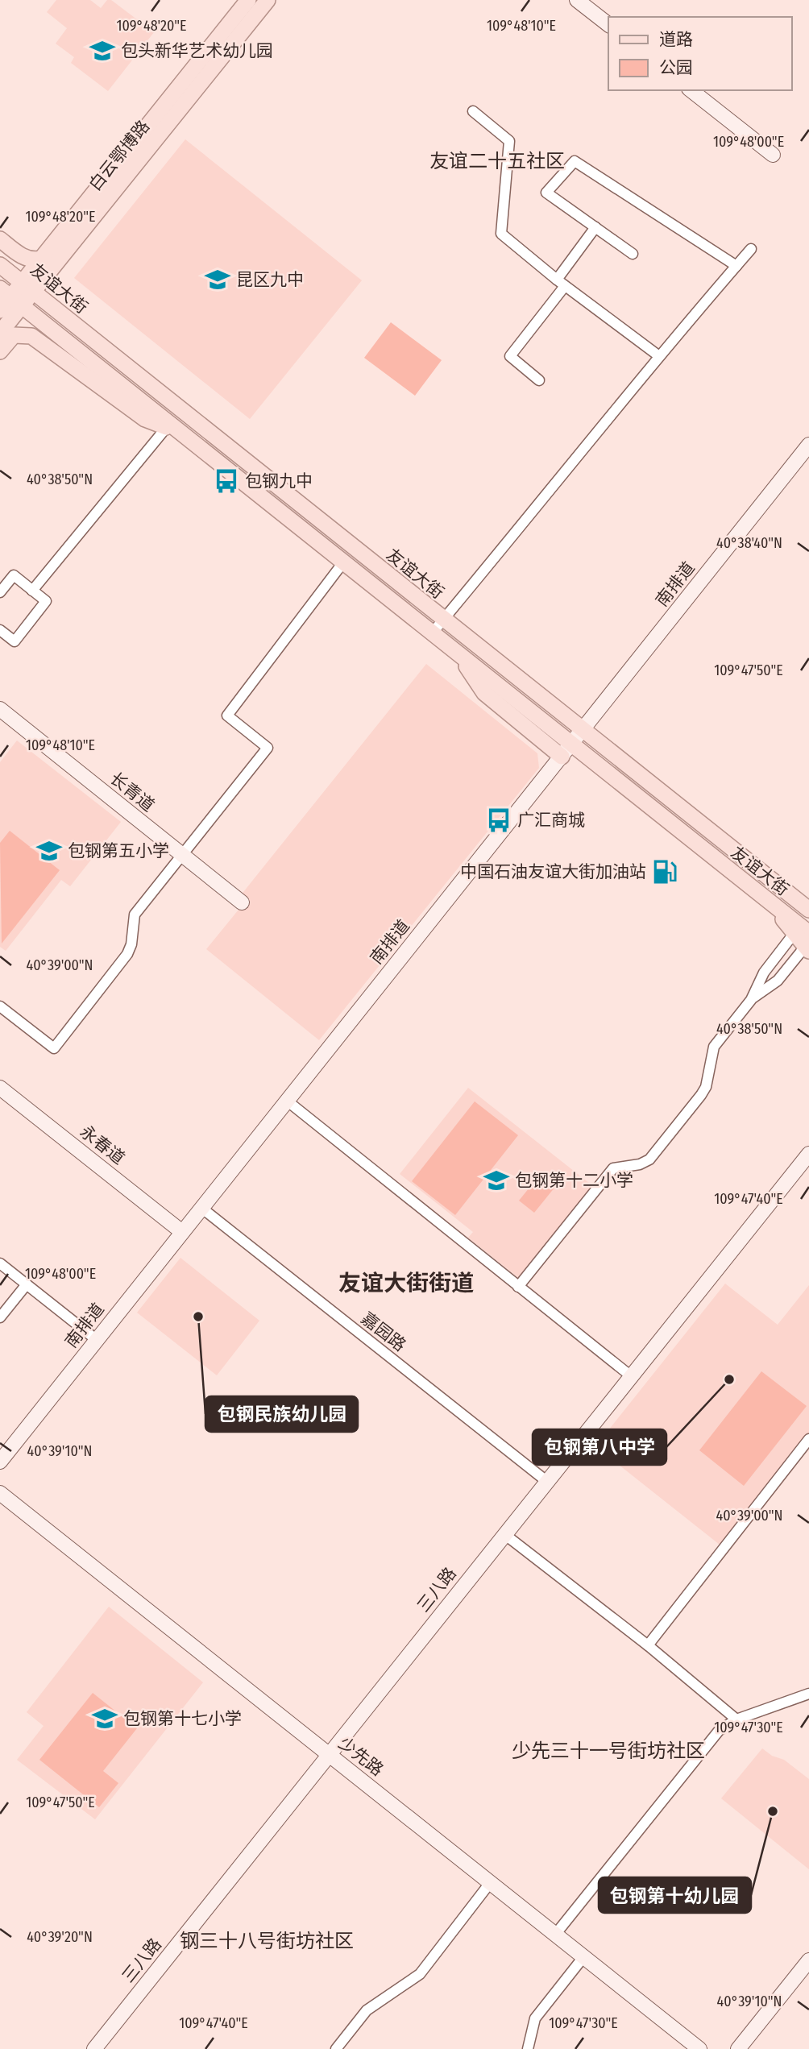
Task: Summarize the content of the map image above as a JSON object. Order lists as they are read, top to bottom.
{
  "streets": {
    "main road": ["白云鄂博路", "友谊大街"],
    "street": [
      "南排道",
      "长青道",
      "永春道",
      "嘉园路",
      "三八路",
      "少先路"
    ]
  },
  "crossings": [
    ["白云鄂博路", "友谊大街"],
    ["友谊大街", "南排道"],
    ["南排道", "永春道"],
    ["南排道", "嘉园路"],
    ["嘉园路", "三八路"],
    ["三八路", "少先路"]
  ],
  "districts": [
    "友谊二十五社区",
    "友谊大街街道",
    "少先三十一号街坊社区",
    "钢三十八号街坊社区"
  ],
  "places": {
    "school or university": [
      "包头新华艺术幼儿园",
      "昆区九中",
      "包钢第五小学",
      "包钢第十二小学",
      "包钢第十七小学"
    ],
    "bus stop": ["包钢九中", "广汇商城"],
    "fuel station": ["中国石油友谊大街加油站"],
    "other": ["包钢民族幼儿园", "包钢第八中学", "包钢第十幼儿园"]
  },
  "legend": ["道路", "公园"],
  "coordinates": [
    "109°48'20\"E",
    "109°48'10\"E",
    "109°48'00\"E",
    "40°38'50\"N",
    "40°38'40\"N",
    "109°47'50\"E",
    "40°39'00\"N",
    "109°47'40\"E",
    "40°39'10\"N",
    "109°47'30\"E",
    "40°39'20\"N"
  ]
}
